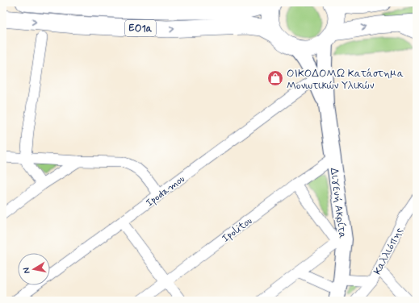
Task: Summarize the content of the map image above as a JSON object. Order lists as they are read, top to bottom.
{
  "streets": {
    "main road": ["ΕΟ1α", "Διγενή Ακρίτα"],
    "street": ["Ipodamou", "Ipolitou", "Καλλιόπης"]
  },
  "crossings": [
    ["ΕΟ1α", "Διγενή Ακρίτα"],
    ["Ipodamou", "Διγενή Ακρίτα"],
    ["Διγενή Ακρίτα", "Ipolitou"]
  ],
  "places": {
    "shop": ["ΟΙΚΟΔΟΜΩ Κατάστημα Μονωτικών Υλικών"]
  },
  "north": "left"
}
